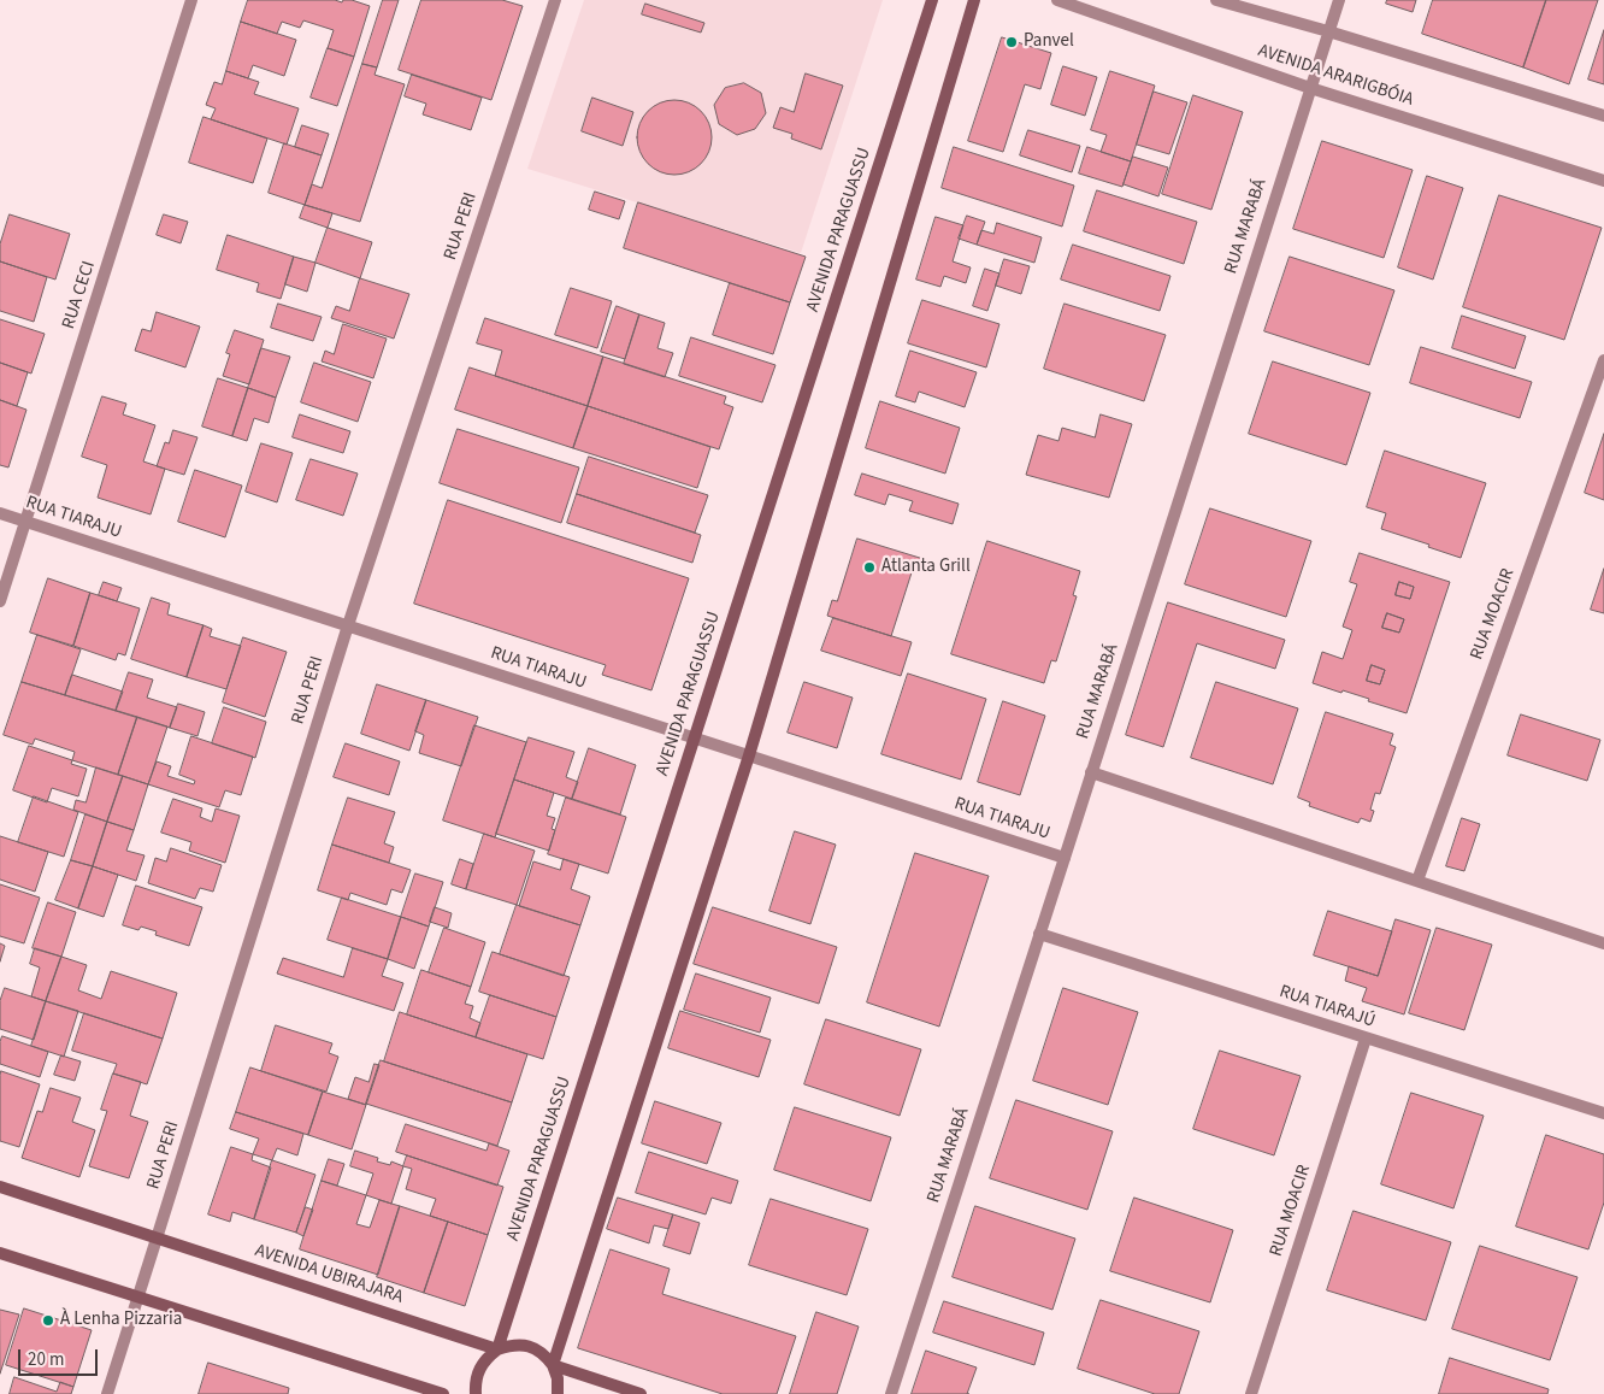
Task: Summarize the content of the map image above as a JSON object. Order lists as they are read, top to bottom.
{
  "streets": {
    "main road": ["AVENIDA PARAGUASSU", "AVENIDA UBIRAJARA"],
    "street": [
      "AVENIDA ARARIGBÓIA",
      "RUA PERI",
      "RUA MARABÁ",
      "RUA CECI",
      "RUA TIARAJU",
      "RUA MOACIR",
      "RUA TIARAJÚ"
    ]
  },
  "crossings": [
    ["AVENIDA ARARIGBÓIA", "RUA MARABÁ"],
    ["RUA PERI", "RUA TIARAJU"],
    ["RUA PERI", "AVENIDA UBIRAJARA"],
    ["RUA MARABÁ", "RUA TIARAJU"],
    ["RUA MARABÁ", "RUA TIARAJÚ"],
    ["AVENIDA PARAGUASSU", "RUA TIARAJU"],
    ["AVENIDA PARAGUASSU", "AVENIDA UBIRAJARA"],
    ["RUA CECI", "RUA TIARAJU"],
    ["RUA MOACIR", "RUA TIARAJÚ"]
  ],
  "places": ["Panvel", "Atlanta Grill", "À Lenha Pizzaria"],
  "scale_bar": "20 m"
}
